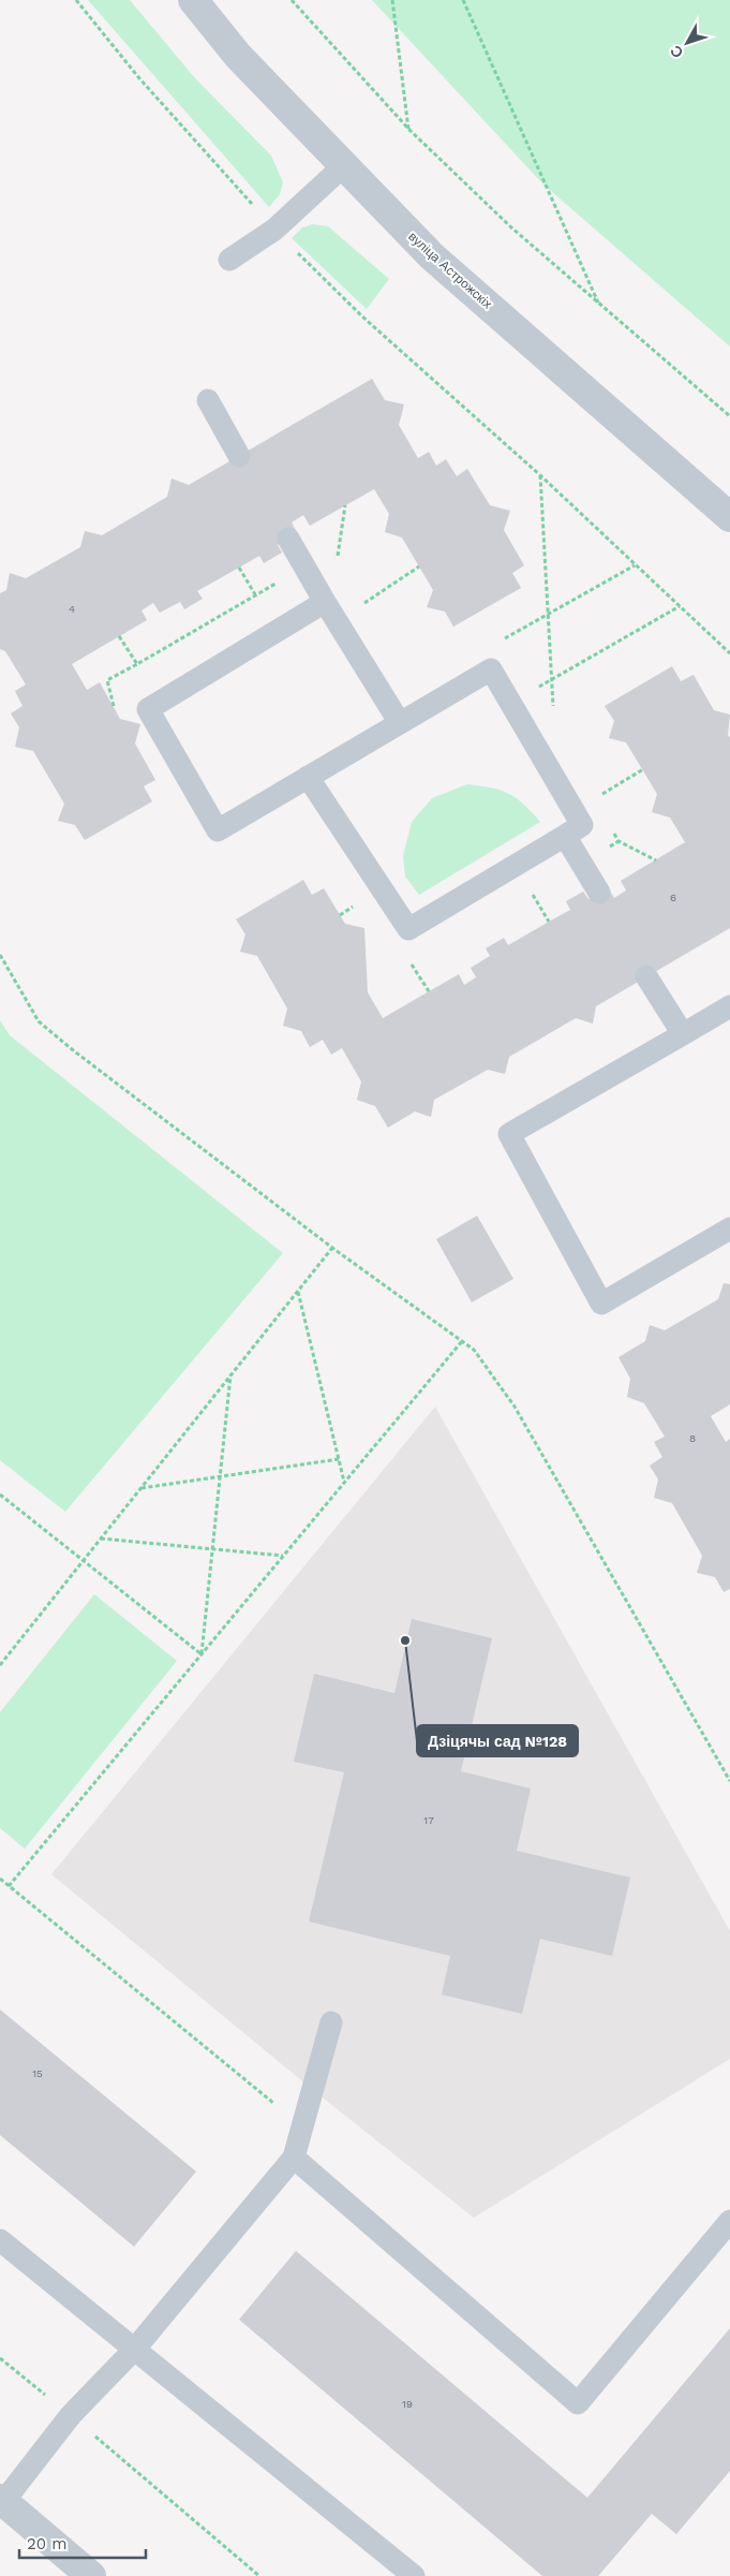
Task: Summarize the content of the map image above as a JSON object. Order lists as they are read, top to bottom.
{
  "streets": {
    "street": ["вуліца Астрожскіх"]
  },
  "places": ["Дзіцячы сад №128"],
  "house_numbers": [
    "4",
    "6",
    "8",
    "17",
    "15",
    "19"
  ],
  "scale_bar": "20 m",
  "north": "bottom left"
}
